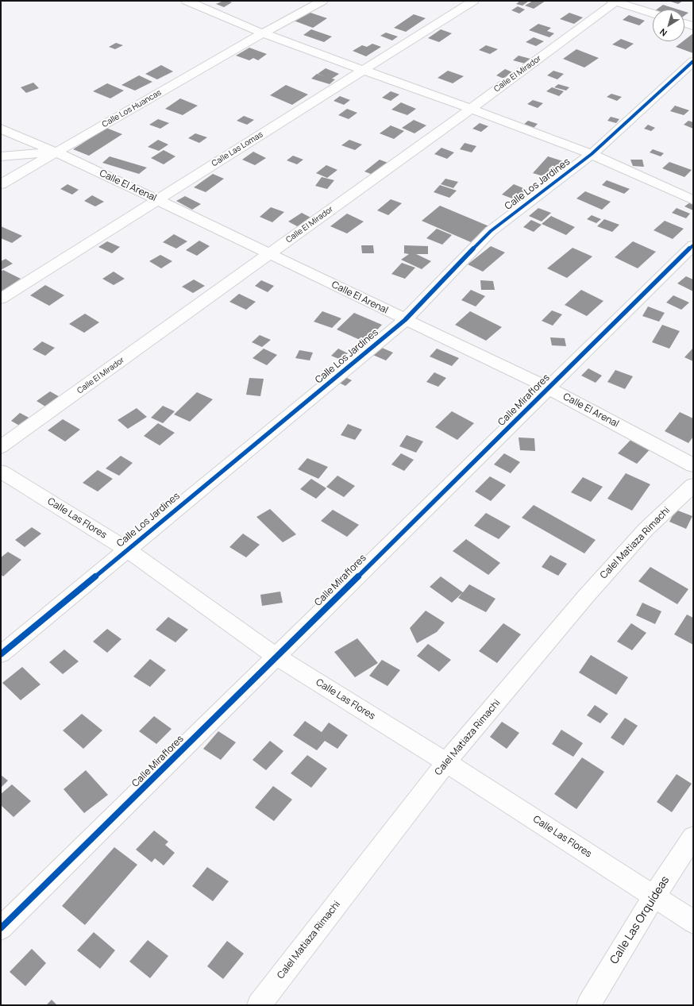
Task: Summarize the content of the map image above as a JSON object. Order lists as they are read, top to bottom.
{
  "streets": {
    "street": [
      "Calle El Mirador",
      "Calle Los Huancas",
      "Calle Las Lomas",
      "Calle Los Jardines",
      "Calle El Arenal",
      "Calle Miraflores",
      "Calle Las Flores",
      "Calel Matiaza Rimachi",
      "Calle Las Orquídeas"
    ]
  },
  "crossings": [
    ["Calle El Mirador", "Calle El Arenal"],
    ["Calle Los Huancas", "Calle El Arenal"],
    ["Calle Las Lomas", "Calle El Arenal"],
    ["Calle Los Jardines", "Calle El Arenal"],
    ["Calle Los Jardines", "Calle Las Flores"],
    ["Calle El Arenal", "Calle Miraflores"],
    ["Calle Miraflores", "Calle Las Flores"],
    ["Calle Las Flores", "Calel Matiaza Rimachi"],
    ["Calle Las Flores", "Calle Las Orquídeas"]
  ],
  "north": "bottom left"
}
